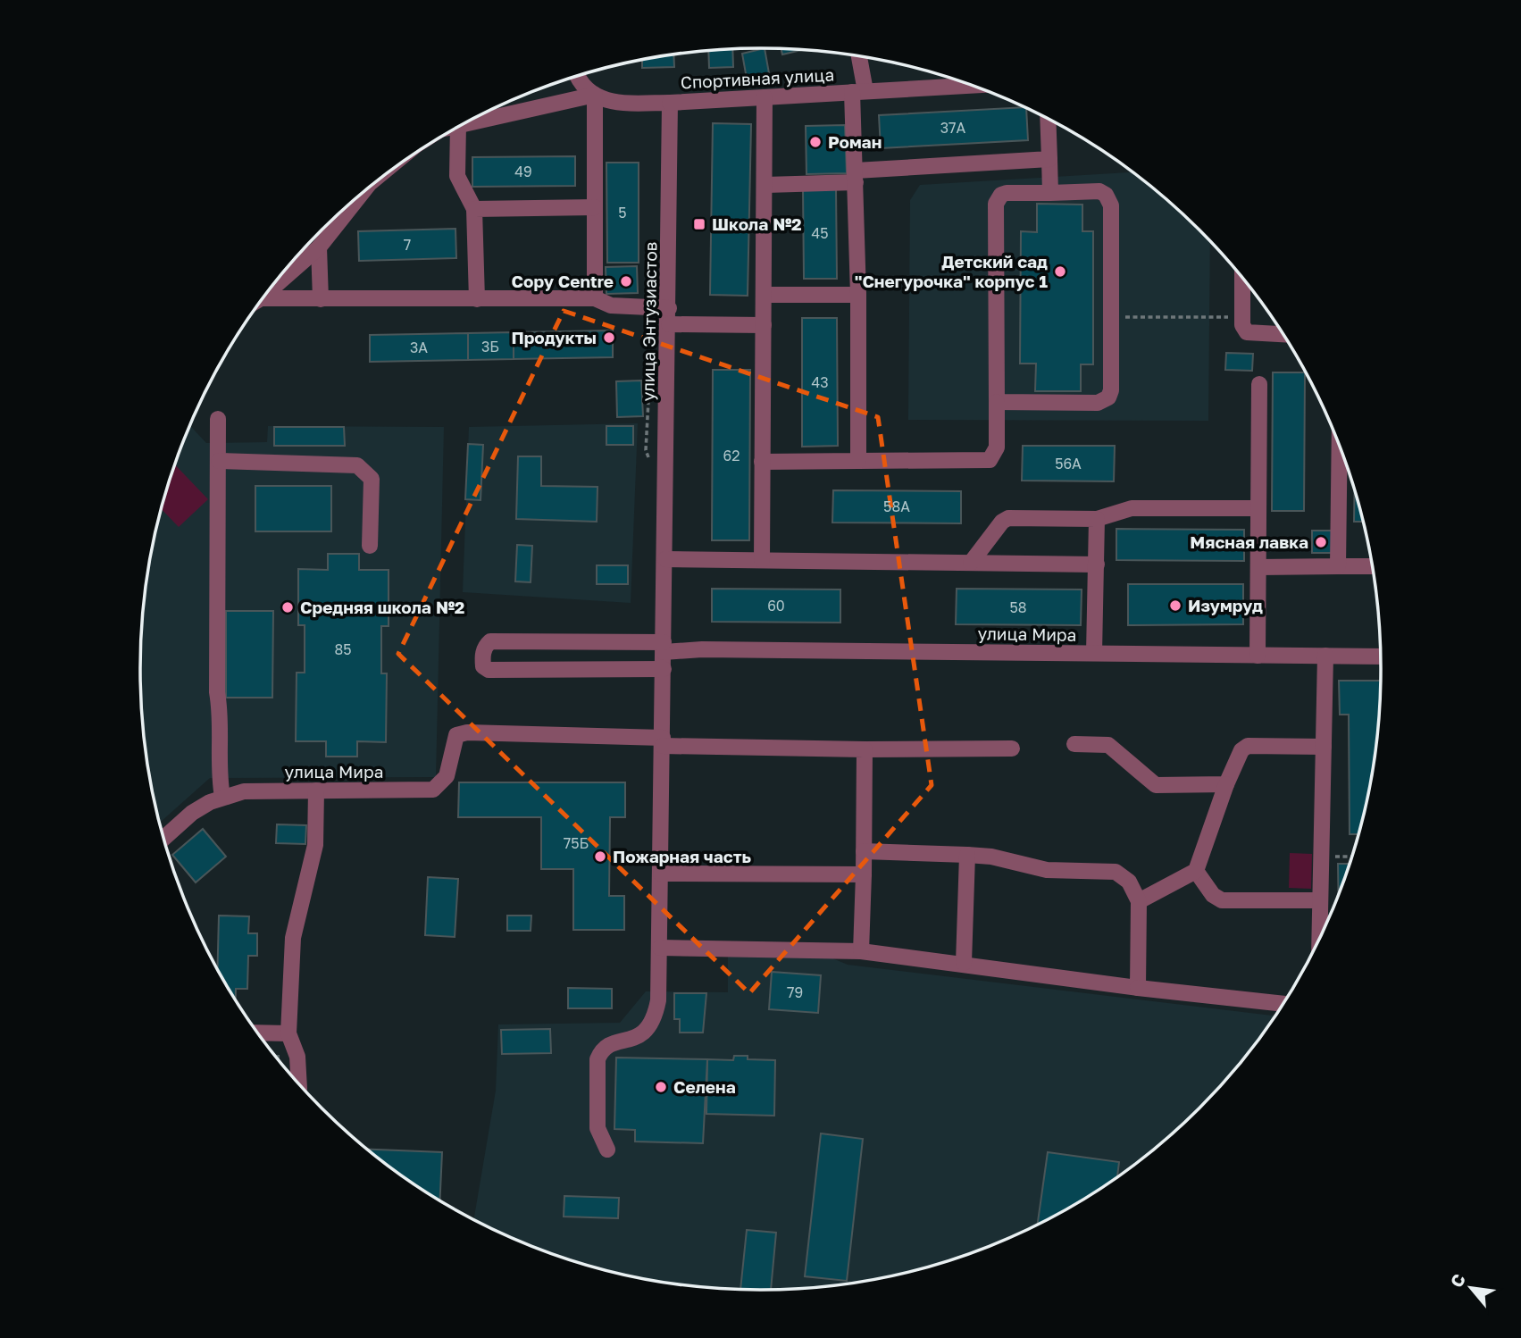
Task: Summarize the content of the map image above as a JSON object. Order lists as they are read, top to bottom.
{
  "streets": {
    "street": ["Спортивная улица", "улица Энтузиастов", "улица Мира"]
  },
  "crossings": [
    ["Спортивная улица", "улица Энтузиастов"],
    ["улица Энтузиастов", "улица Мира"]
  ],
  "places": {
    "other": [
      "Роман",
      "Детский сад \"Снегурочка\" корпус 1",
      "Copy Centre",
      "Продукты",
      "Мясная лавка",
      "Изумруд",
      "Средняя школа №2",
      "Пожарная часть",
      "Селена"
    ],
    "transit": ["Школа №2"]
  },
  "house_numbers": [
    "37А",
    "49",
    "5",
    "45",
    "7",
    "3Б",
    "3А",
    "43",
    "62",
    "56А",
    "58А",
    "60",
    "58",
    "85",
    "75Б",
    "79"
  ],
  "north": "top left"
}
